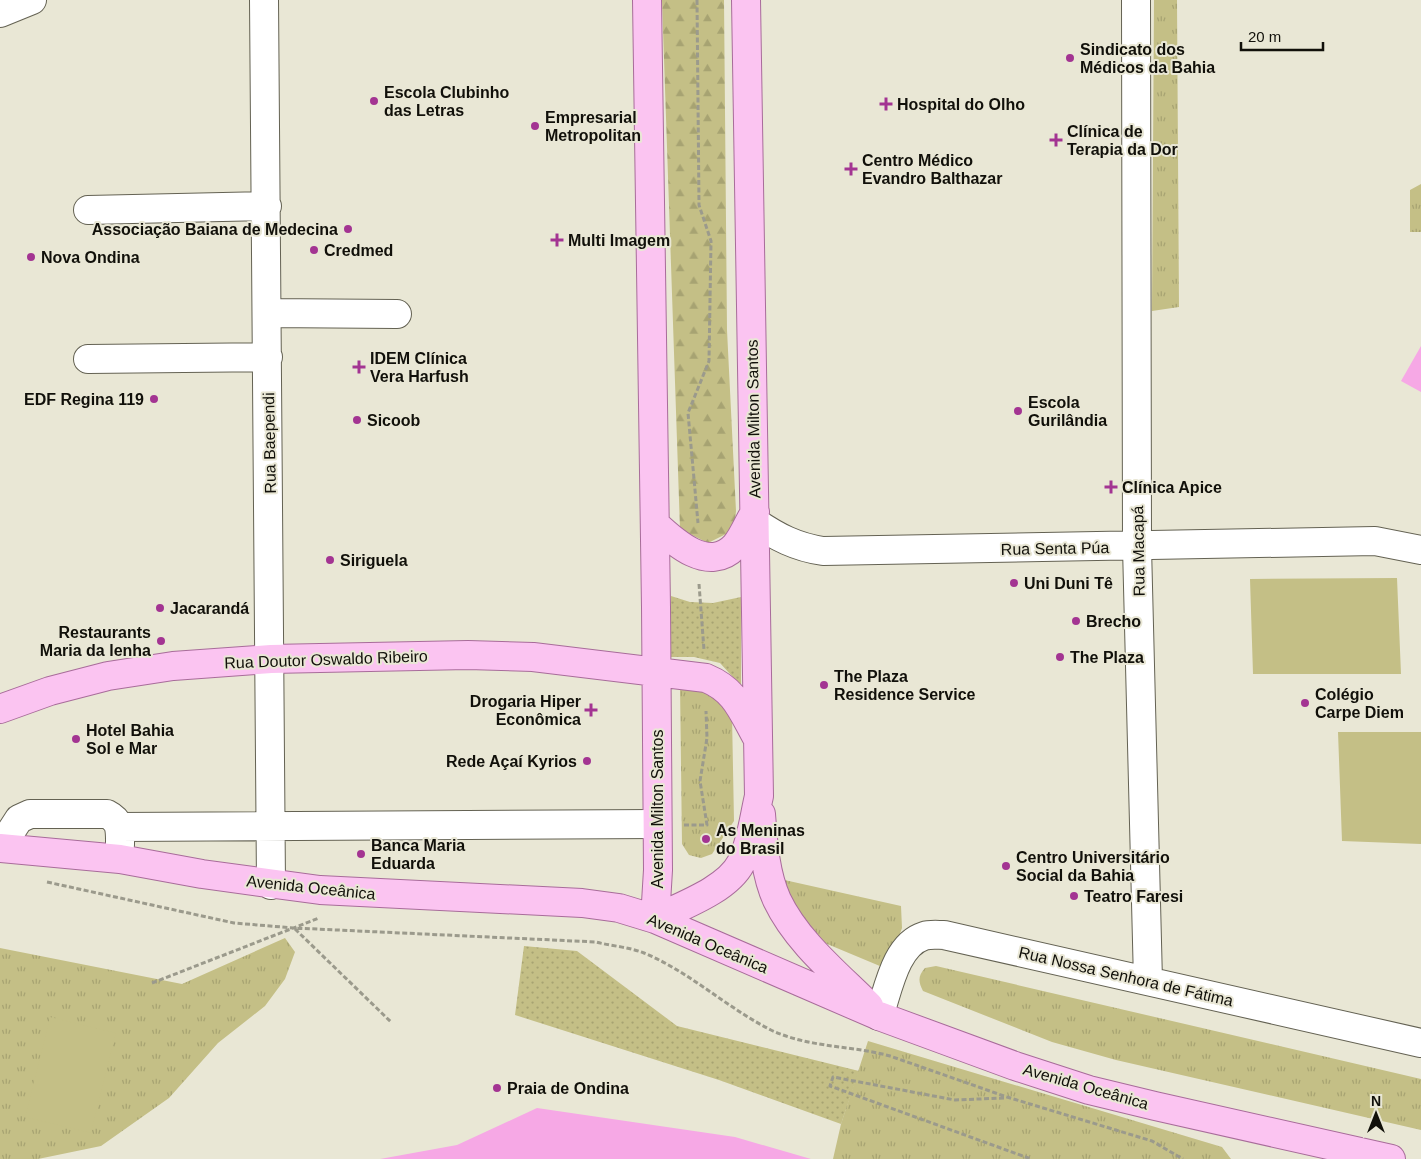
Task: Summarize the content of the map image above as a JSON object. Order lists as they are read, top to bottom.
{
  "streets": {
    "main road": ["Avenida Milton Santos", "Rua Doutor Oswaldo Ribeiro", "Avenida Oceânica"],
    "street": [
      "Rua Baependi",
      "Rua Senta Púa",
      "Rua Macapá",
      "Rua Nossa Senhora de Fátima"
    ]
  },
  "crossings": [
    ["Avenida Milton Santos", "Rua Senta Púa"],
    ["Avenida Milton Santos", "Rua Doutor Oswaldo Ribeiro"],
    ["Avenida Milton Santos", "Avenida Oceânica"],
    ["Rua Baependi", "Rua Doutor Oswaldo Ribeiro"],
    ["Rua Baependi", "Avenida Oceânica"],
    ["Rua Senta Púa", "Rua Macapá"],
    ["Rua Macapá", "Rua Nossa Senhora de Fátima"],
    ["Avenida Oceânica", "Rua Nossa Senhora de Fátima"]
  ],
  "places": {
    "other": [
      "Sindicato dos Médicos da Bahia",
      "Escola Clubinho das Letras",
      "Empresarial Metropolitan",
      "Associação Baiana de Medecina",
      "Credmed",
      "Nova Ondina",
      "EDF Regina 119",
      "Escola Gurilândia",
      "Sicoob",
      "Siriguela",
      "Uni Duni Tê",
      "Jacarandá",
      "Brecho",
      "Restaurants Maria da lenha",
      "The Plaza",
      "The Plaza Residence Service",
      "Colégio Carpe Diem",
      "Hotel Bahia Sol e Mar",
      "Rede Açaí Kyrios",
      "As Meninas do Brasil",
      "Banca Maria Eduarda",
      "Centro Universitário Social da Bahia",
      "Teatro Faresi",
      "Praia de Ondina"
    ],
    "health": [
      "Hospital do Olho",
      "Clínica de Terapia da Dor",
      "Centro Médico Evandro Balthazar",
      "Multi Imagem",
      "IDEM Clínica Vera Harfush",
      "Clínica Apice",
      "Drogaria Hiper Econômica"
    ]
  },
  "scale_bar": "20 m",
  "north": "top"
}
